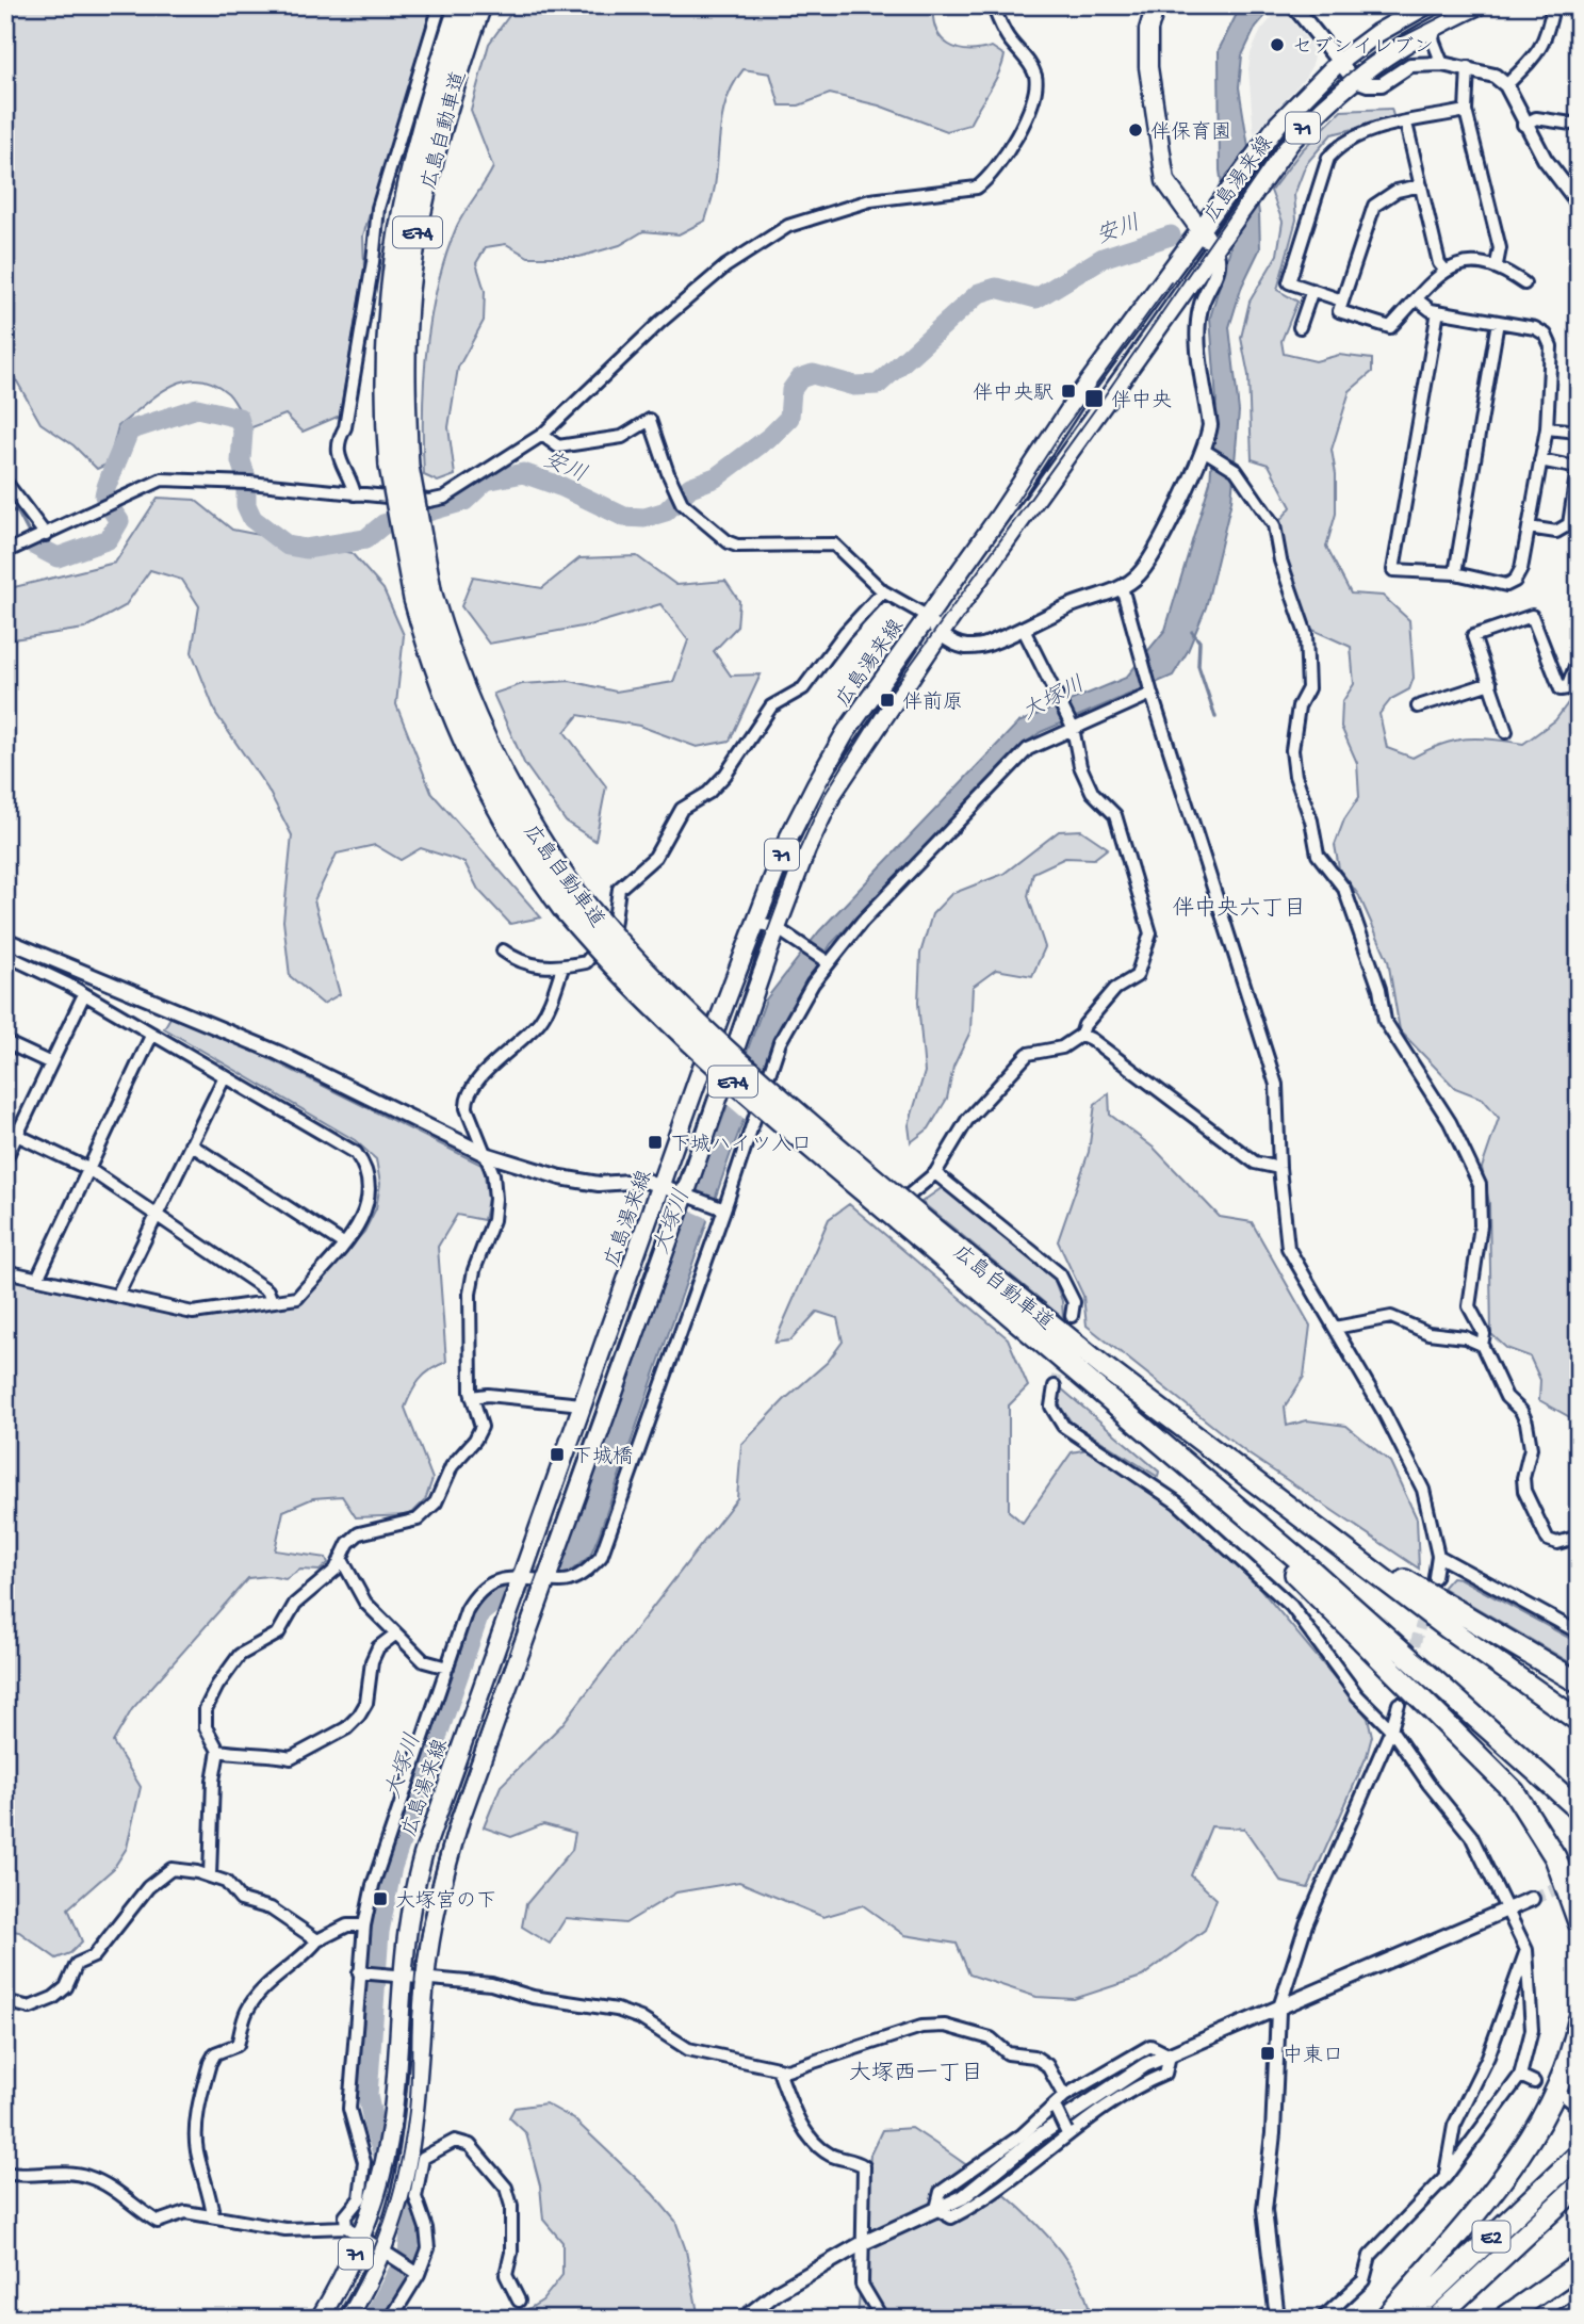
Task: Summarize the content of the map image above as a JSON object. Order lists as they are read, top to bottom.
{
  "streets": {
    "highway": ["広島自動車道", "E74", "E2"],
    "main road": ["71", "広島湯来線"]
  },
  "districts": ["伴中央六丁目", "大塚西一丁目"],
  "water": ["安川", "大塚川"],
  "places": {
    "other": ["セブンイレブン", "伴保育園"],
    "transit": [
      "伴中央駅",
      "伴中央",
      "伴前原",
      "下城ハイツ入口",
      "下城橋",
      "大塚宮の下",
      "中東口"
    ]
  }
}
